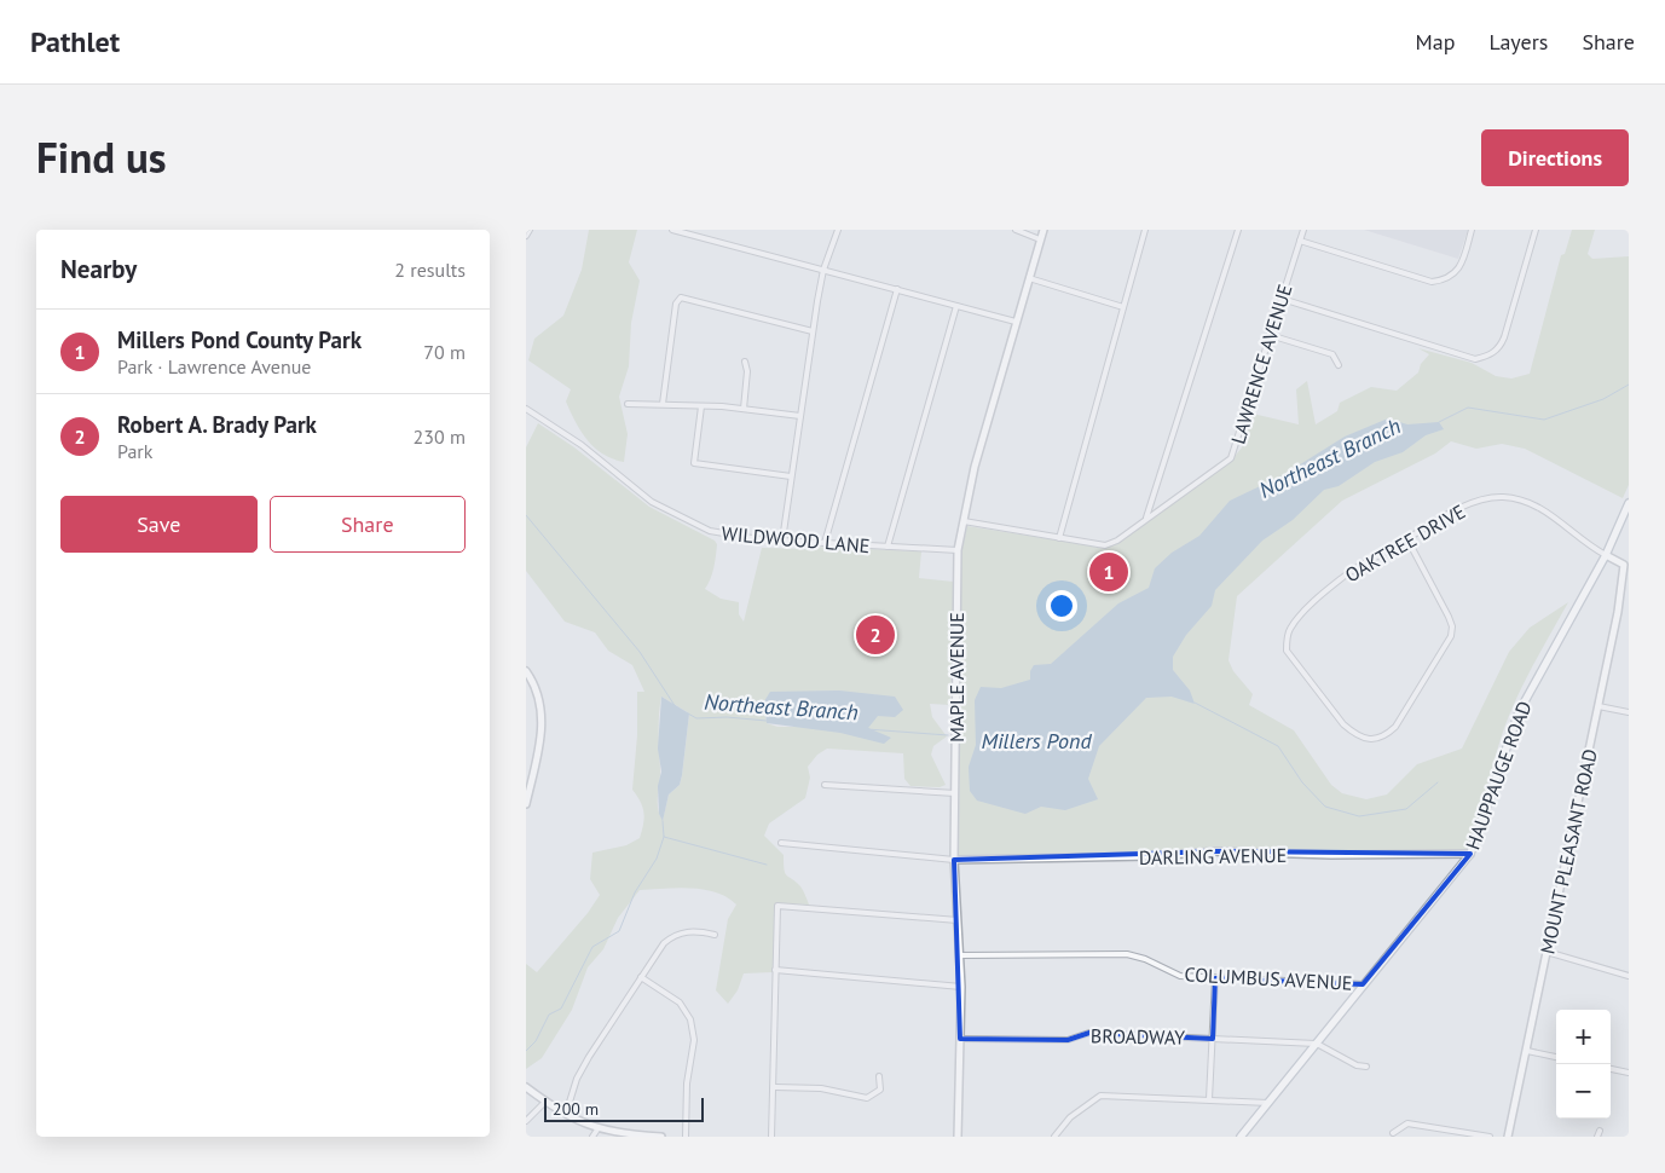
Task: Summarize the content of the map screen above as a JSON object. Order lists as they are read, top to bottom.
{
  "streets": {
    "main road": ["HAUPPAUGE ROAD"],
    "street": [
      "LAWRENCE AVENUE",
      "WILDWOOD LANE",
      "OAKTREE DRIVE",
      "MAPLE AVENUE",
      "MOUNT PLEASANT ROAD",
      "DARLING AVENUE",
      "COLUMBUS AVENUE",
      "BROADWAY"
    ]
  },
  "crossings": [
    ["LAWRENCE AVENUE", "MAPLE AVENUE"],
    ["WILDWOOD LANE", "MAPLE AVENUE"],
    ["OAKTREE DRIVE", "HAUPPAUGE ROAD"],
    ["MAPLE AVENUE", "DARLING AVENUE"],
    ["MAPLE AVENUE", "COLUMBUS AVENUE"],
    ["MAPLE AVENUE", "BROADWAY"],
    ["HAUPPAUGE ROAD", "DARLING AVENUE"],
    ["HAUPPAUGE ROAD", "COLUMBUS AVENUE"],
    ["HAUPPAUGE ROAD", "BROADWAY"]
  ],
  "water": ["Northeast Branch", "Millers Pond"],
  "scale_bar": "200 m",
  "page": {
    "header": "Pathlet",
    "nav": ["Map", "Layers", "Share"],
    "title": "Find us",
    "buttons": [
      "Directions",
      ["Save", "Share"]
    ],
    "heading": ["Nearby", "2 results"],
    "list": [
      {
        "mark": "1",
        "name": "Millers Pond County Park",
        "note": "Park · Lawrence Avenue",
        "value": "70 m"
      },
      {
        "mark": "2",
        "name": "Robert A. Brady Park",
        "note": "Park",
        "value": "230 m"
      }
    ],
    "pins": ["1", "2"],
    "map_buttons": ["+", "−"],
    "scale": "200 m"
  }
}
